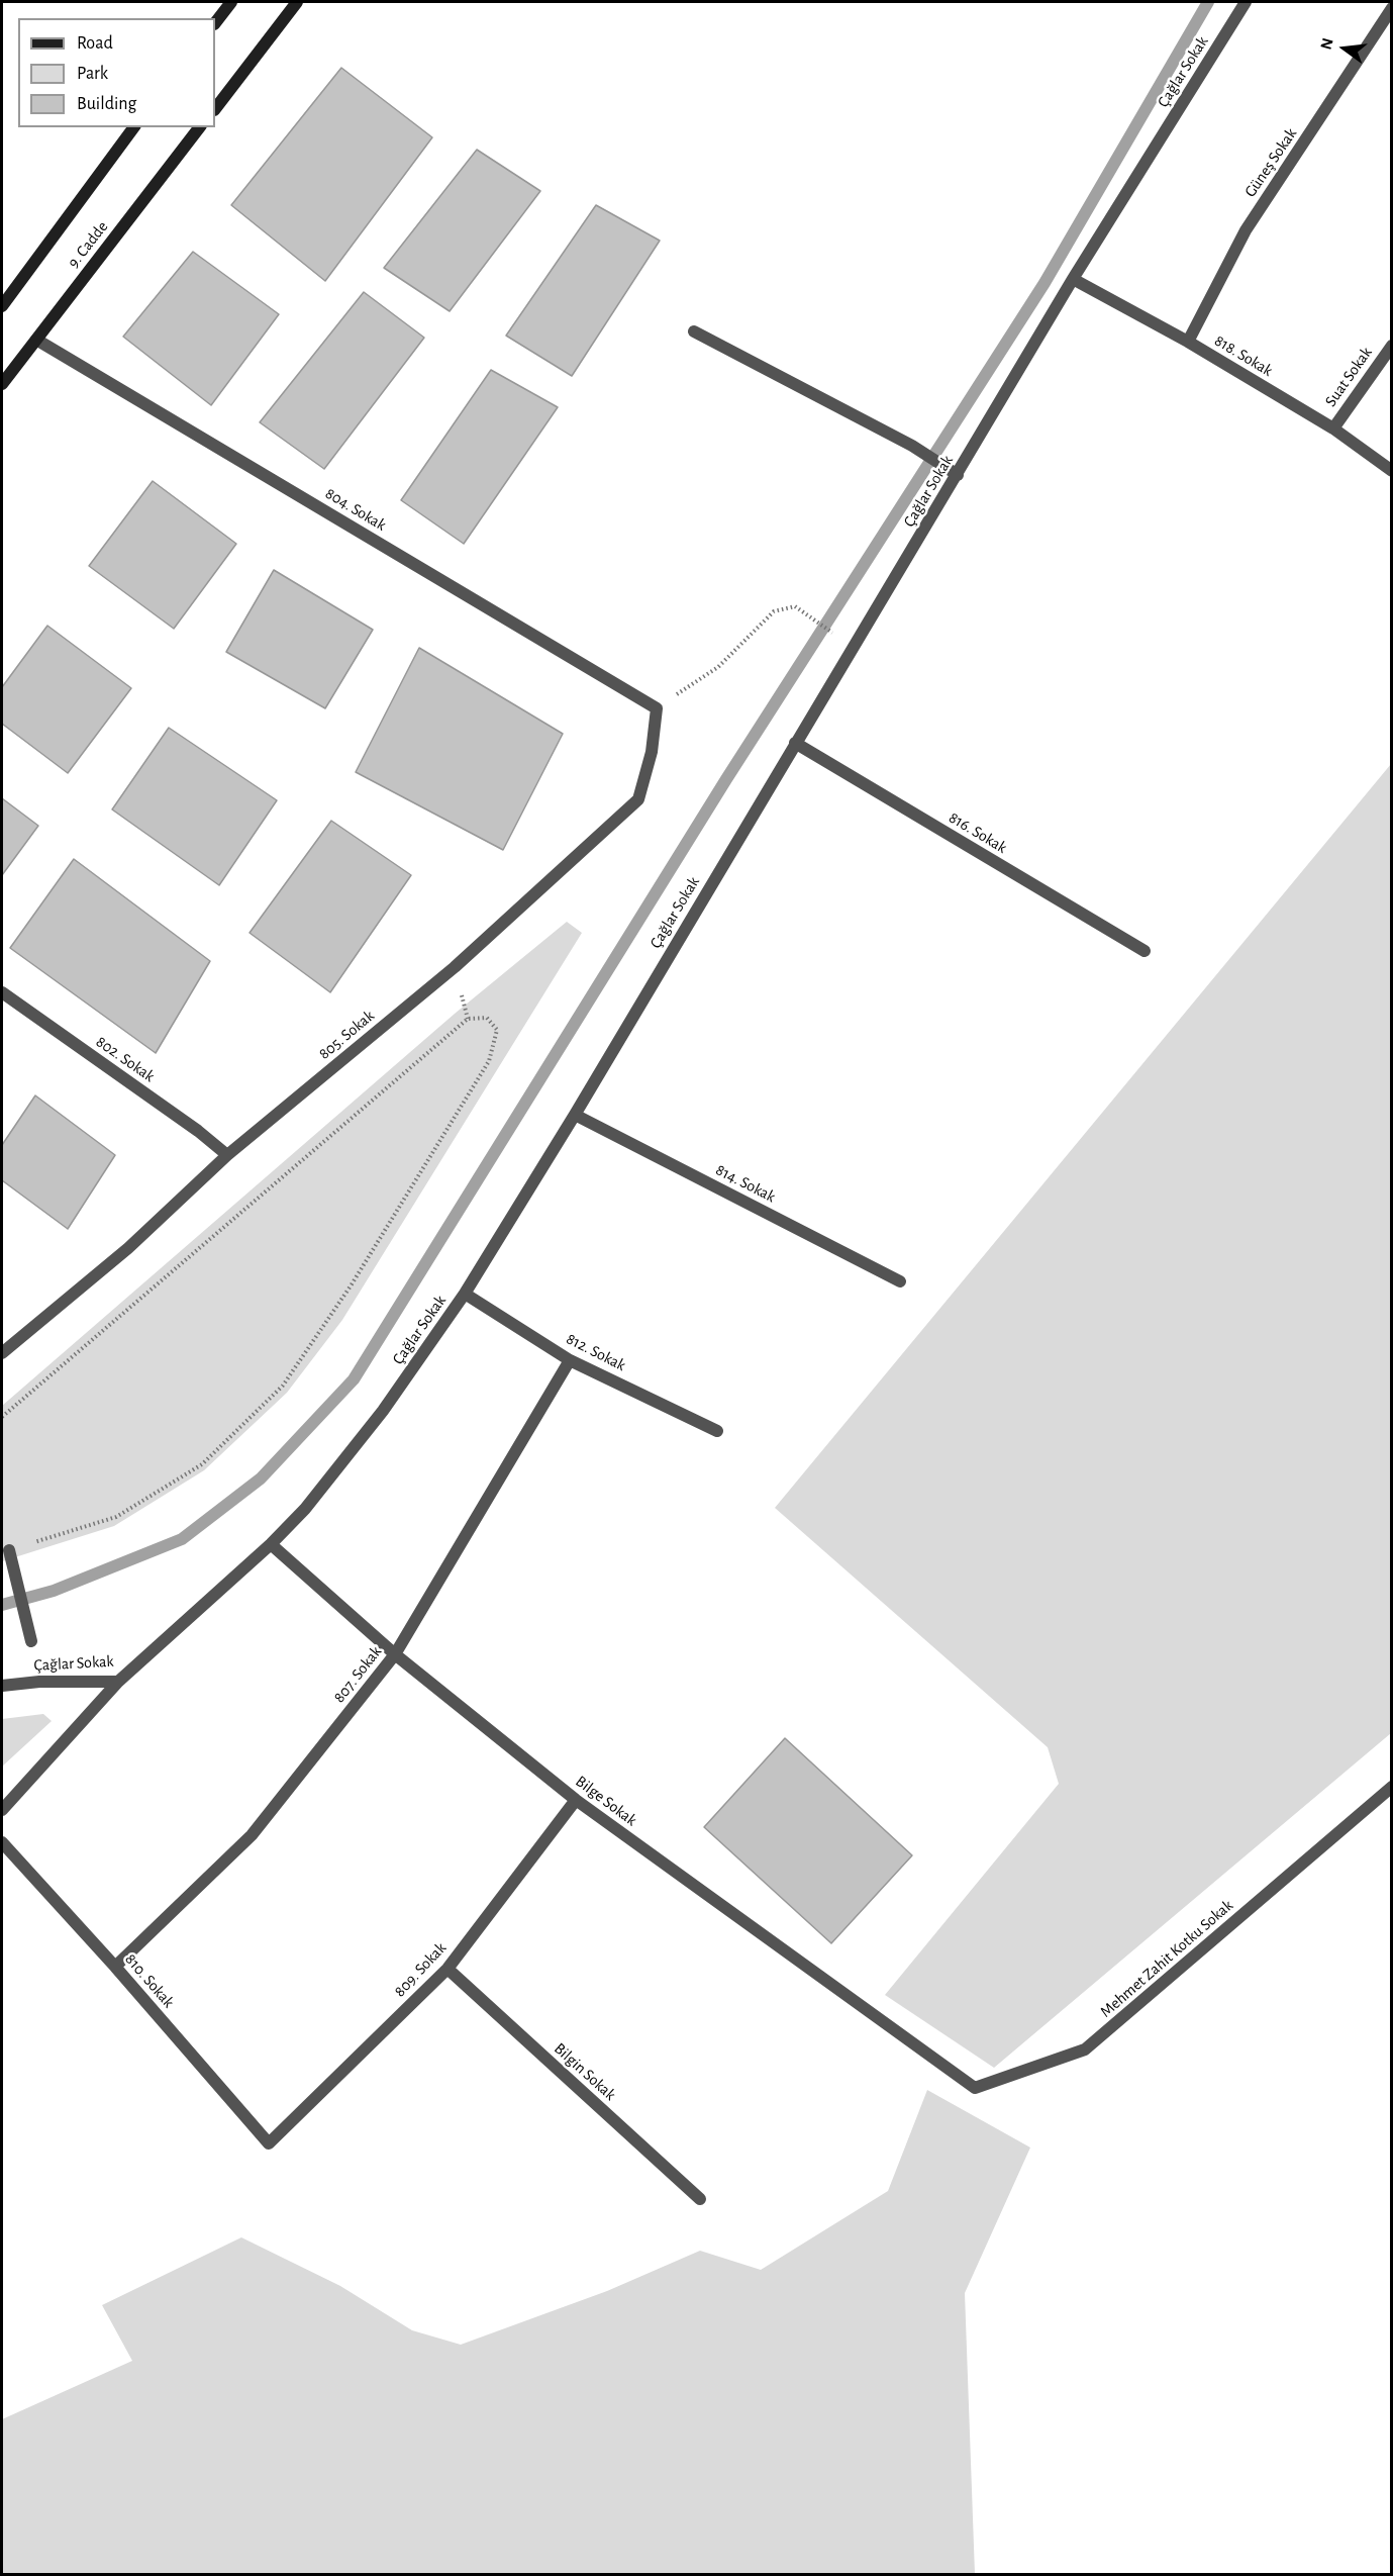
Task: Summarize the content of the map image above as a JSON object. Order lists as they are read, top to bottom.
{
  "streets": {
    "main road": ["9. Cadde"],
    "street": [
      "Çağlar Sokak",
      "Güneş Sokak",
      "818. Sokak",
      "Suat Sokak",
      "804. Sokak",
      "816. Sokak",
      "805. Sokak",
      "802. Sokak",
      "814. Sokak",
      "812. Sokak",
      "807. Sokak",
      "Bilge Sokak",
      "Mehmet Zahit Kotku Sokak",
      "809. Sokak",
      "810. Sokak",
      "Bilgin Sokak"
    ]
  },
  "crossings": [
    ["Çağlar Sokak", "818. Sokak"],
    ["Çağlar Sokak", "816. Sokak"],
    ["Çağlar Sokak", "814. Sokak"],
    ["Çağlar Sokak", "812. Sokak"],
    ["Çağlar Sokak", "Bilge Sokak"],
    ["Güneş Sokak", "818. Sokak"],
    ["9. Cadde", "804. Sokak"],
    ["818. Sokak", "Suat Sokak"],
    ["804. Sokak", "805. Sokak"],
    ["805. Sokak", "802. Sokak"],
    ["812. Sokak", "807. Sokak"],
    ["807. Sokak", "Bilge Sokak"],
    ["807. Sokak", "810. Sokak"],
    ["Bilge Sokak", "Mehmet Zahit Kotku Sokak"],
    ["Bilge Sokak", "809. Sokak"],
    ["809. Sokak", "810. Sokak"],
    ["809. Sokak", "Bilgin Sokak"]
  ],
  "legend": ["Road", "Park", "Building"],
  "north": "left"
}
